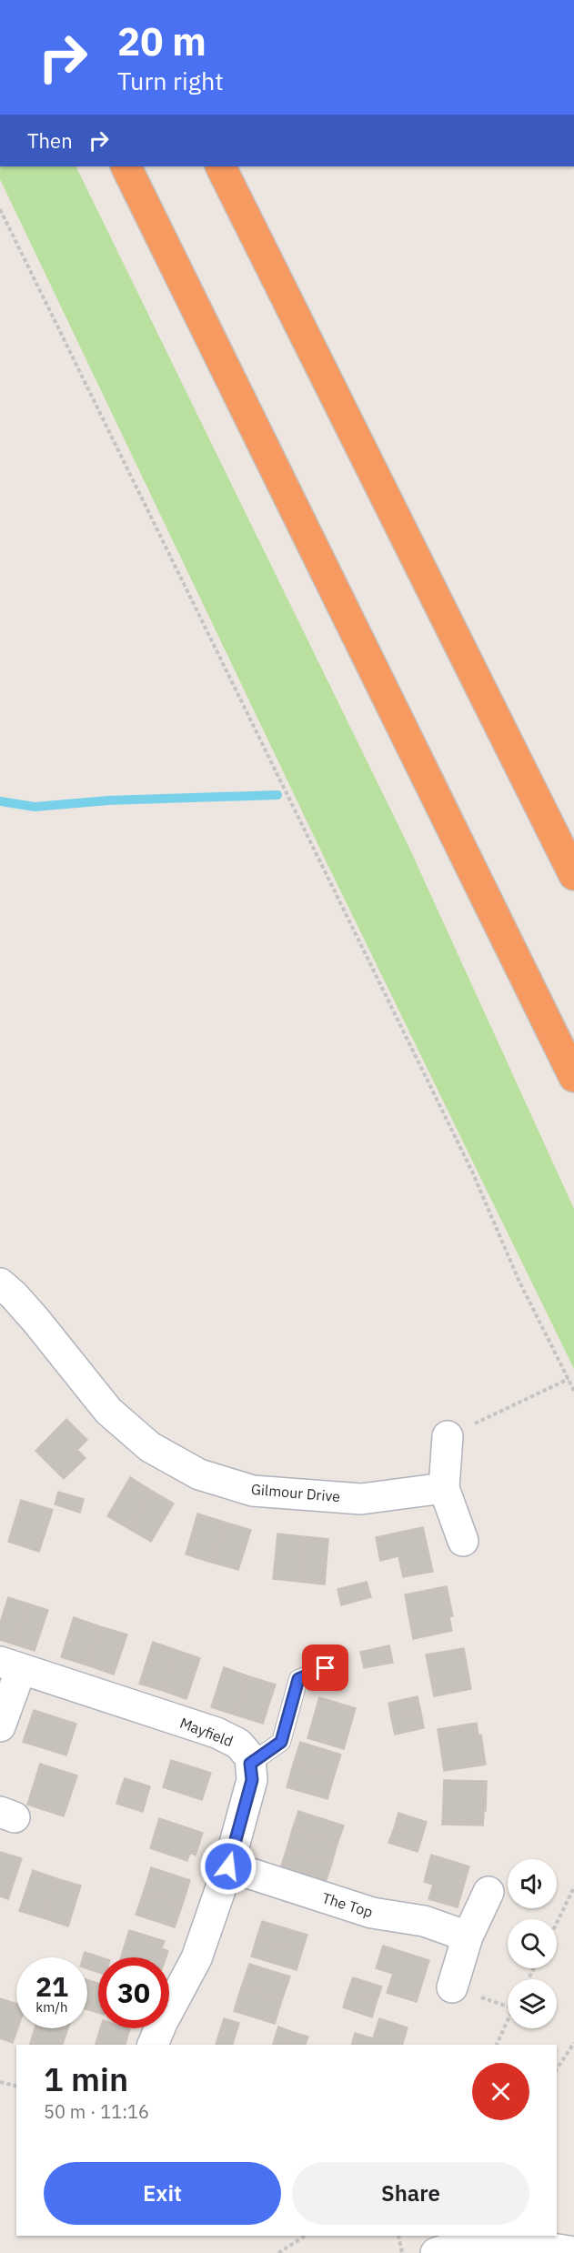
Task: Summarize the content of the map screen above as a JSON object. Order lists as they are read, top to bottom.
{
  "streets": {
    "street": ["Gilmour Drive", "Mayfield", "The Top"]
  },
  "page": {
    "turn": ["20 m", "Turn right"],
    "then": "Then",
    "speed": "21 km/h",
    "limit": "30",
    "heading": ["1 min", "50 m · 11:16"],
    "buttons": ["Exit", "Share"]
  }
}
